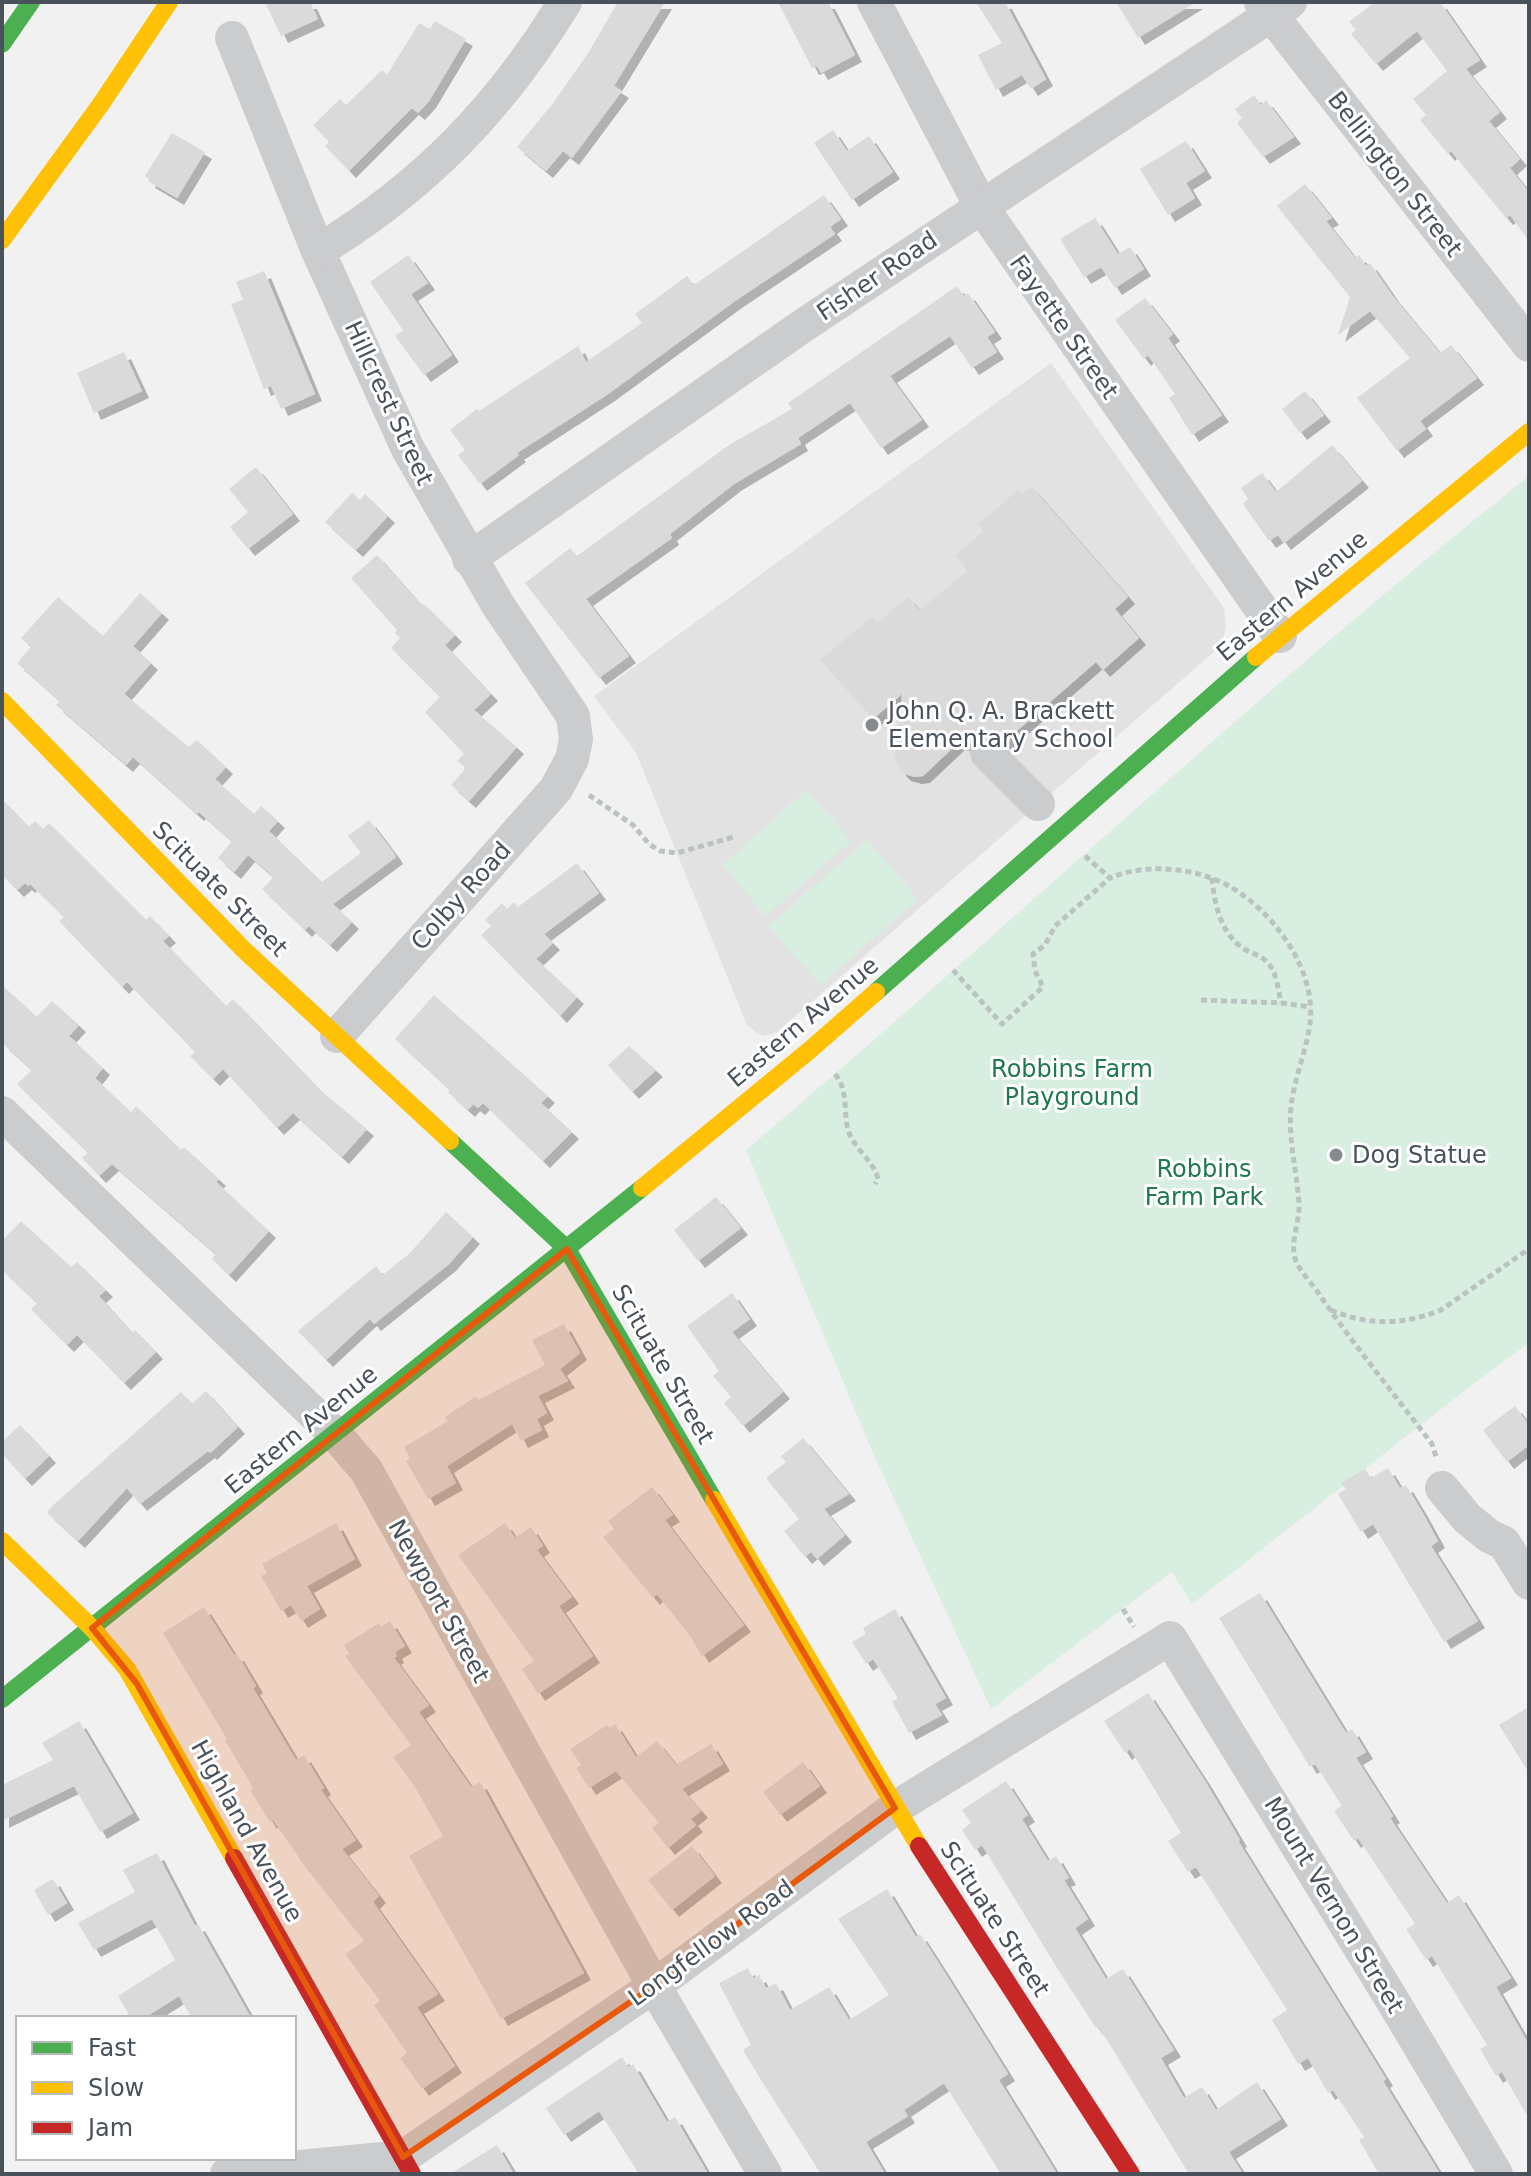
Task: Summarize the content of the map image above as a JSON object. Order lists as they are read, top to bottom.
{
  "streets": {
    "main road": ["Eastern Avenue", "Scituate Street", "Highland Avenue"],
    "street": [
      "Bellington Street",
      "Fisher Road",
      "Fayette Street",
      "Hillcrest Street",
      "Colby Road",
      "Newport Street",
      "Mount Vernon Street",
      "Longfellow Road"
    ]
  },
  "crossings": [
    ["Bellington Street", "Fisher Road"],
    ["Fisher Road", "Fayette Street"],
    ["Fisher Road", "Hillcrest Street"],
    ["Fayette Street", "Eastern Avenue"],
    ["Hillcrest Street", "Colby Road"],
    ["Eastern Avenue", "Scituate Street"],
    ["Eastern Avenue", "Newport Street"],
    ["Eastern Avenue", "Highland Avenue"],
    ["Scituate Street", "Colby Road"],
    ["Scituate Street", "Longfellow Road"],
    ["Newport Street", "Longfellow Road"],
    ["Highland Avenue", "Longfellow Road"],
    ["Mount Vernon Street", "Longfellow Road"]
  ],
  "parks": ["Robbins Farm Playground", "Robbins Farm Park"],
  "places": ["John Q. A. Brackett Elementary School", "Dog Statue"],
  "legend": ["Fast", "Slow", "Jam"]
}
